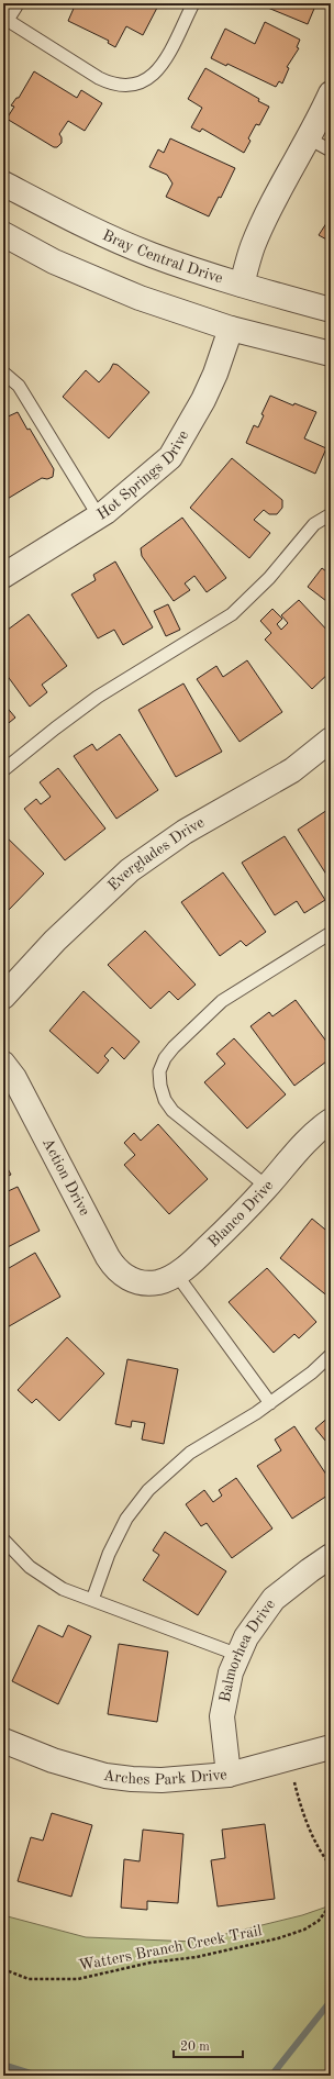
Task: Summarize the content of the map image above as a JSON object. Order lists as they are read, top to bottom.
{
  "streets": {
    "street": [
      "Bray Central Drive",
      "Hot Springs Drive",
      "Everglades Drive",
      "Action Drive",
      "Blanco Drive",
      "Balmorhea Drive",
      "Arches Park Drive"
    ],
    "path": ["Watters Branch Creek Trail"]
  },
  "crossings": [
    ["Action Drive", "Blanco Drive"],
    ["Balmorhea Drive", "Arches Park Drive"]
  ],
  "scale_bar": "20 m"
}
